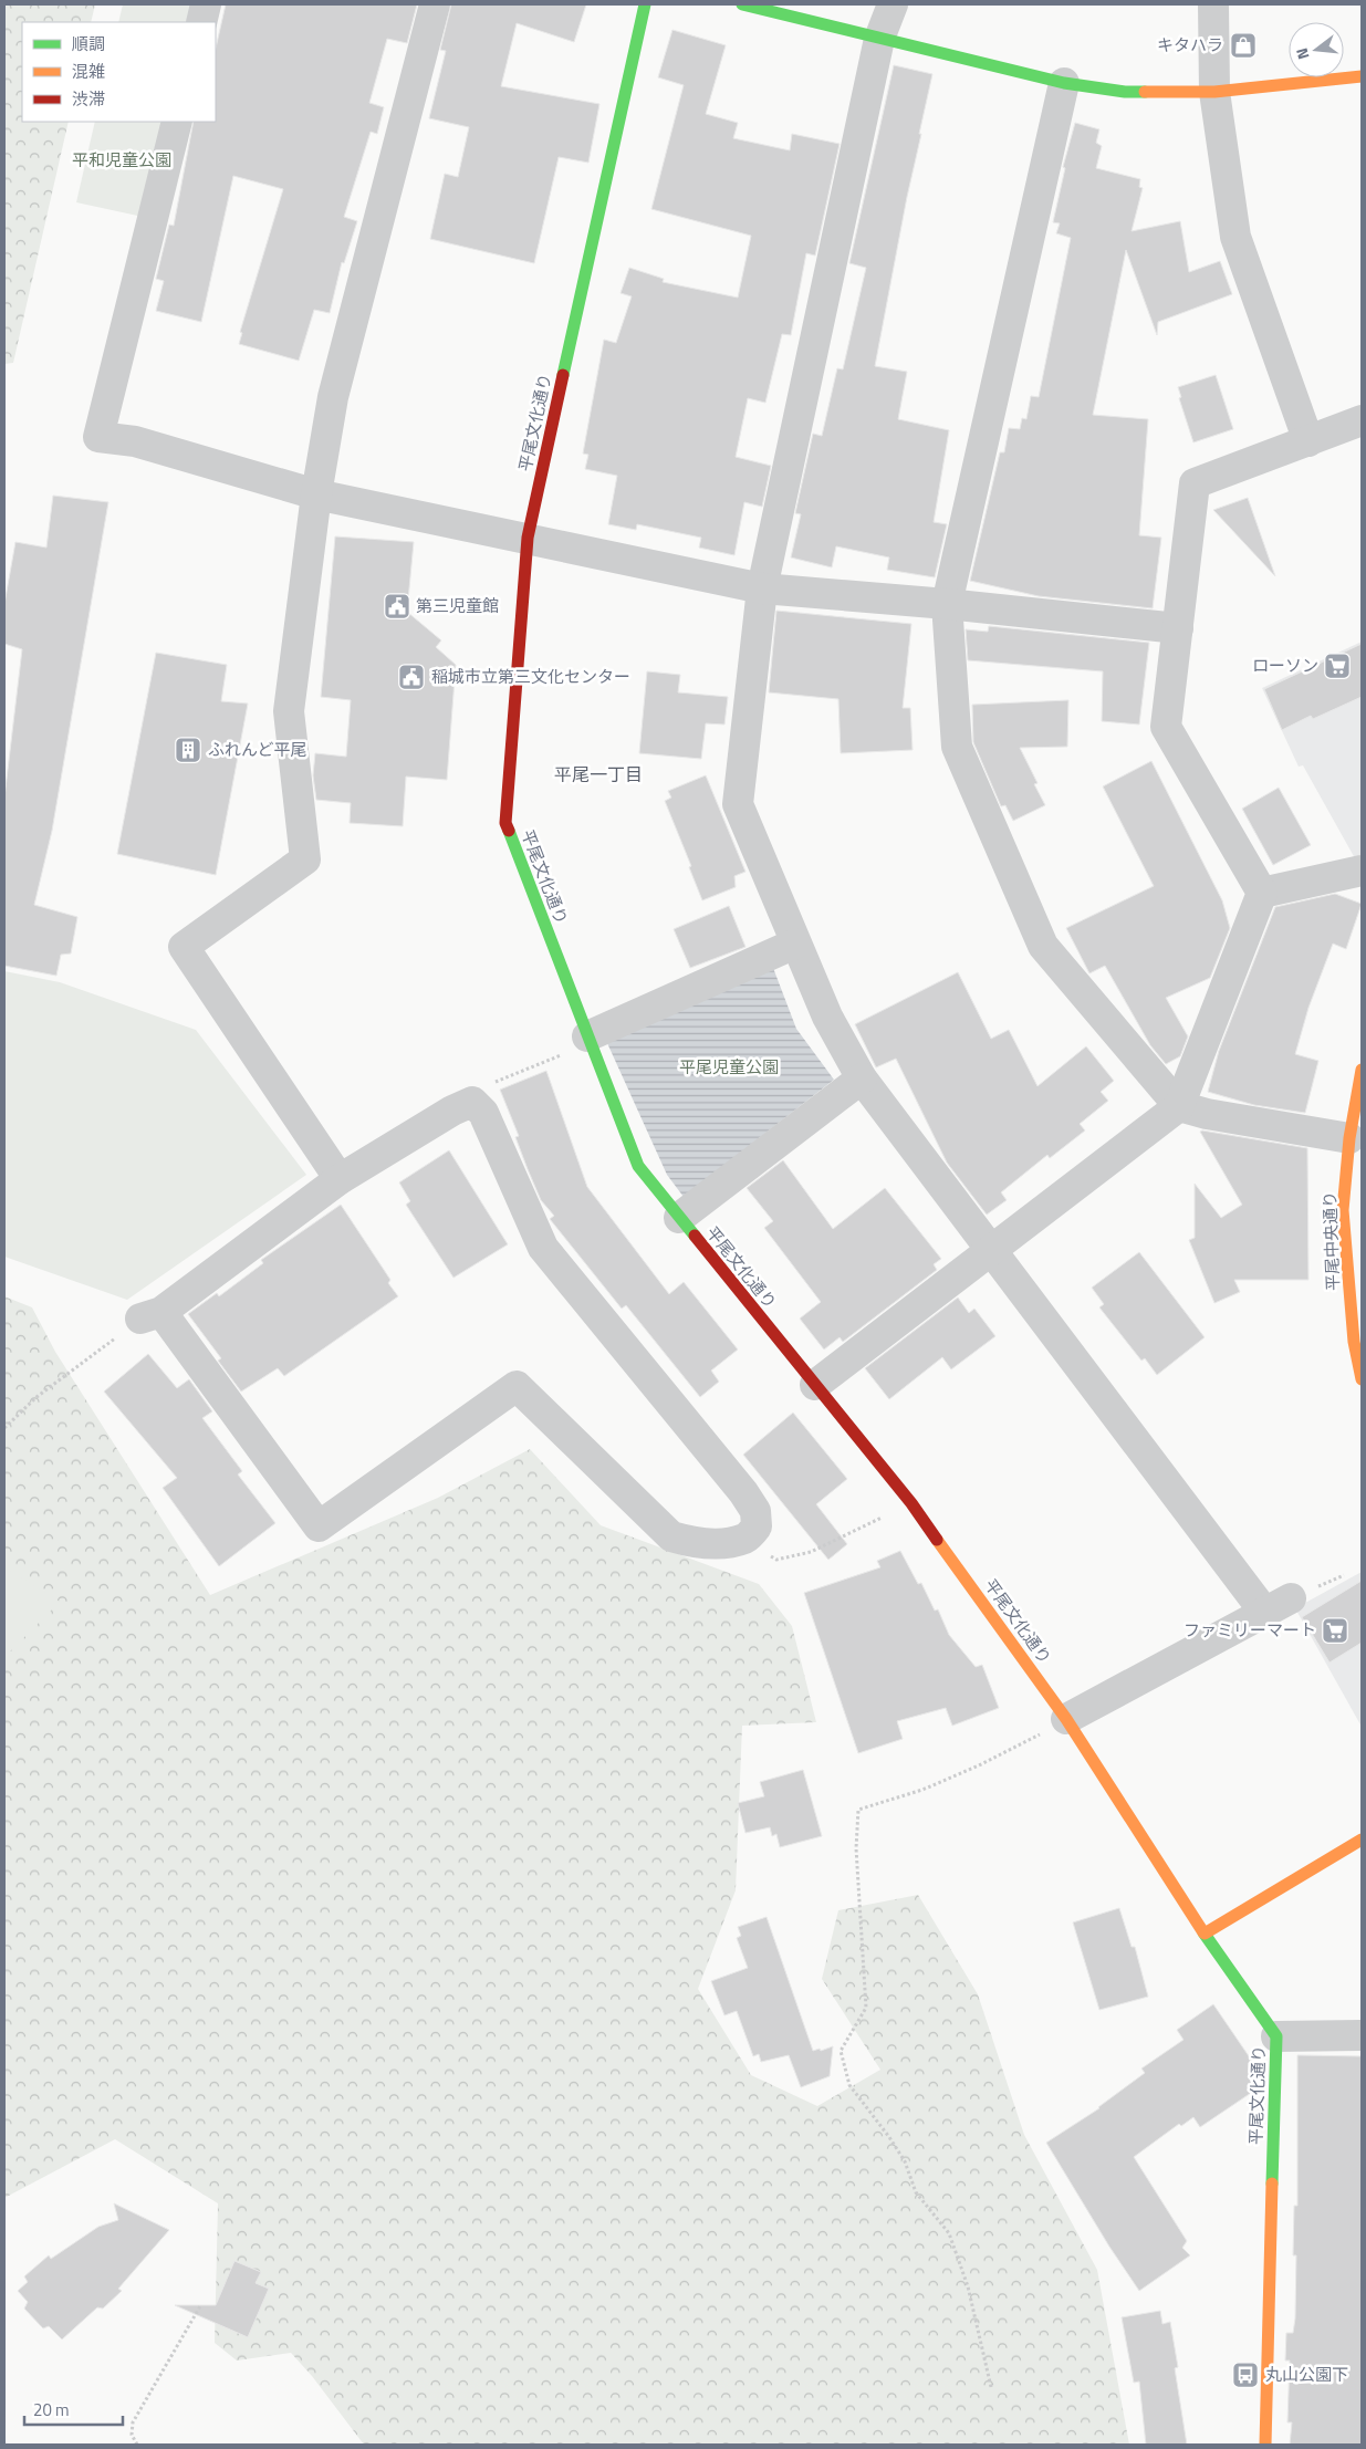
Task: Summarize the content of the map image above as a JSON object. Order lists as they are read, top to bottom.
{
  "streets": {
    "street": ["平尾文化通り", "平尾中央通り"]
  },
  "districts": ["平尾一丁目"],
  "parks": ["平和児童公園", "平尾児童公園"],
  "places": {
    "shop": ["キタハラ"],
    "public building": ["第三児童館", "稲城市立第三文化センター"],
    "supermarket": ["ローソン", "ファミリーマート"],
    "building": ["ふれんど平尾"],
    "bus stop": ["丸山公園下"]
  },
  "legend": ["順調", "混雑", "渋滞"],
  "scale_bar": "20 m",
  "north": "left"
}
